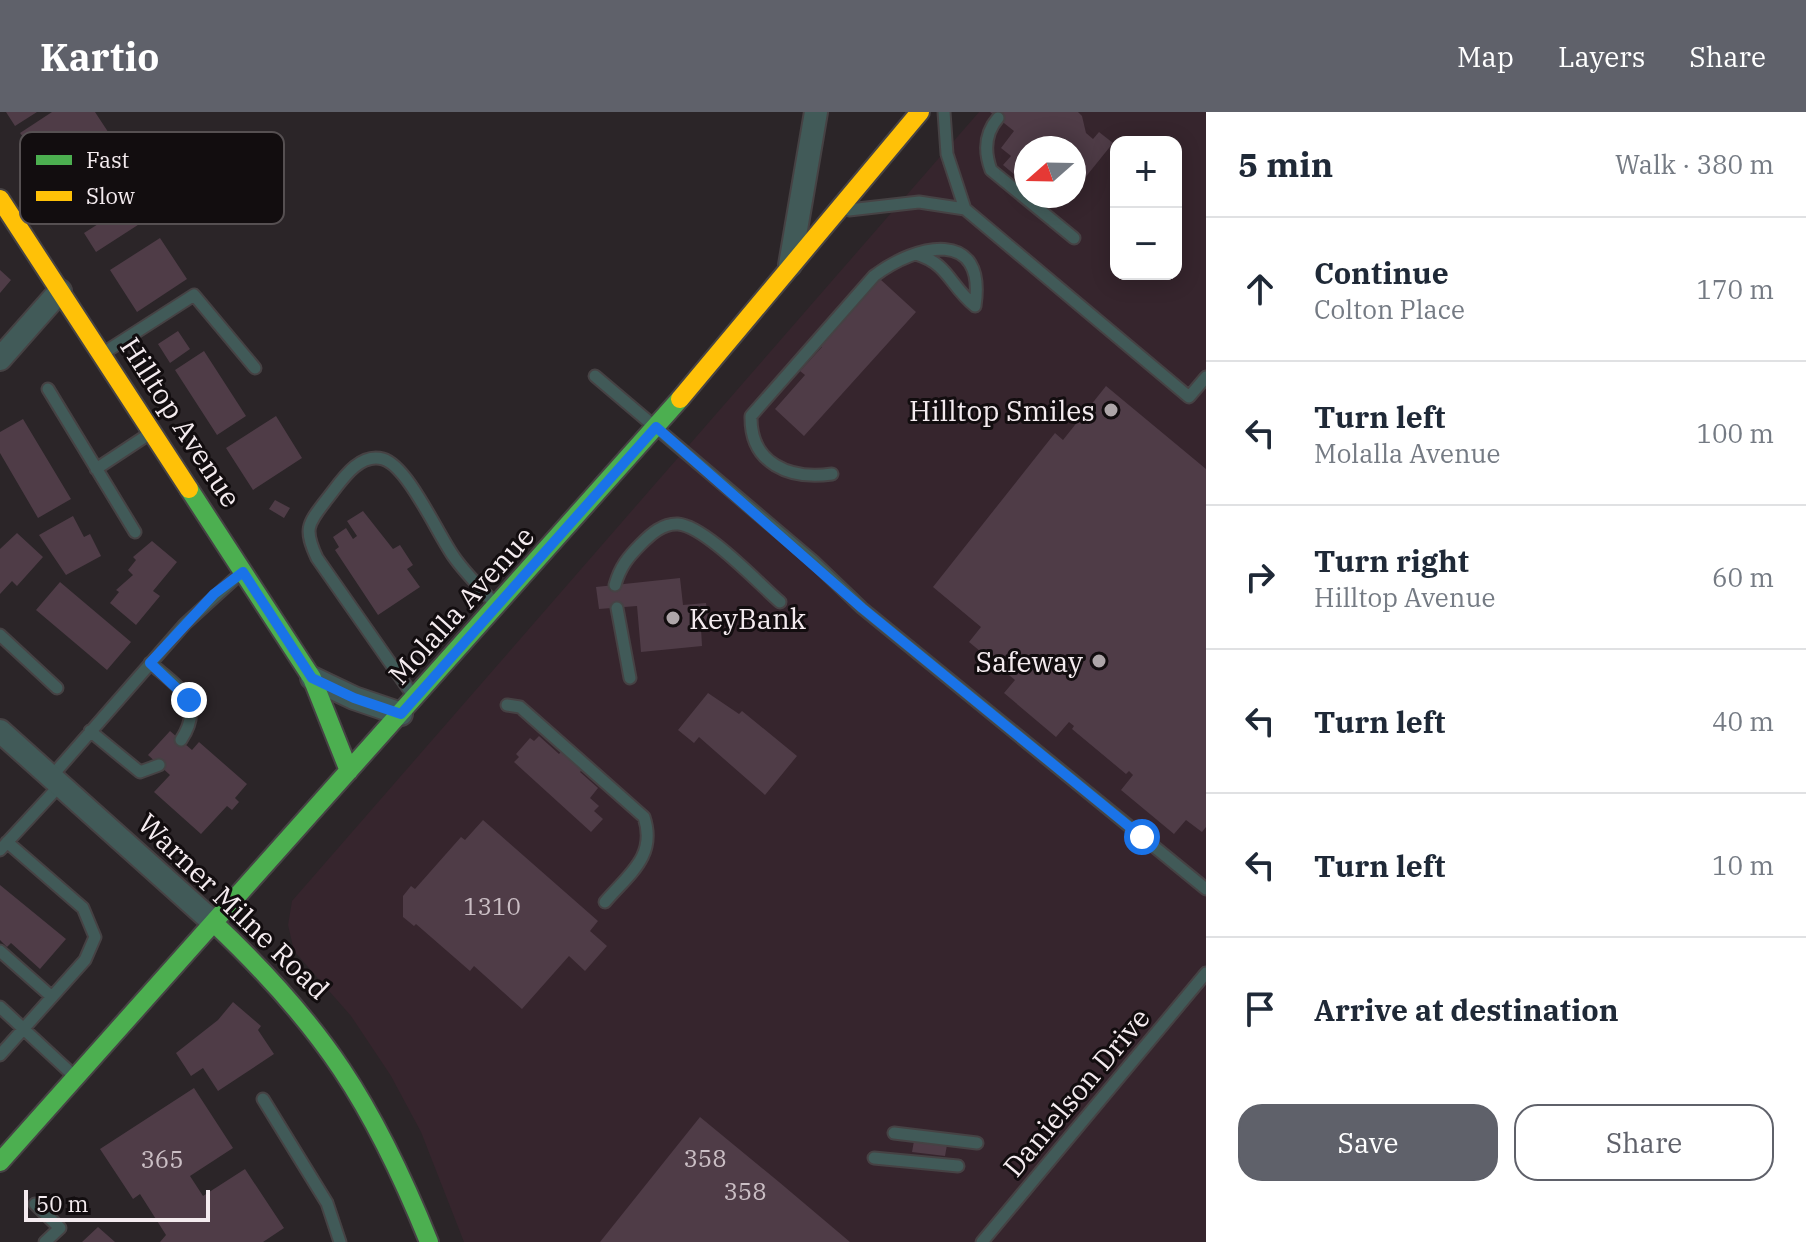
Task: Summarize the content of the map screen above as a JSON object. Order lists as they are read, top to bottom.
{
  "streets": {
    "main road": ["Hilltop Avenue", "Molalla Avenue", "Warner Milne Road"],
    "lane": ["Danielson Drive"]
  },
  "crossings": [
    ["Hilltop Avenue", "Molalla Avenue"],
    ["Molalla Avenue", "Warner Milne Road"]
  ],
  "places": ["Hilltop Smiles", "KeyBank", "Safeway"],
  "house_numbers": [
    "1310",
    "358",
    "365",
    "358"
  ],
  "legend": ["Fast", "Slow"],
  "scale_bar": "50 m",
  "north": "left",
  "page": {
    "header": "Kartio",
    "nav": ["Map", "Layers", "Share"],
    "heading": ["5 min", "Walk · 380 m"],
    "map_buttons": ["+", "−"],
    "list": [
      ["Continue", "Colton Place", "170 m"],
      ["Turn left", "Molalla Avenue", "100 m"],
      ["Turn right", "Hilltop Avenue", "60 m"],
      ["Turn left", "40 m"],
      ["Turn left", "10 m"],
      "Arrive at destination"
    ],
    "buttons": ["Save", "Share"],
    "scale": "50 m"
  }
}
